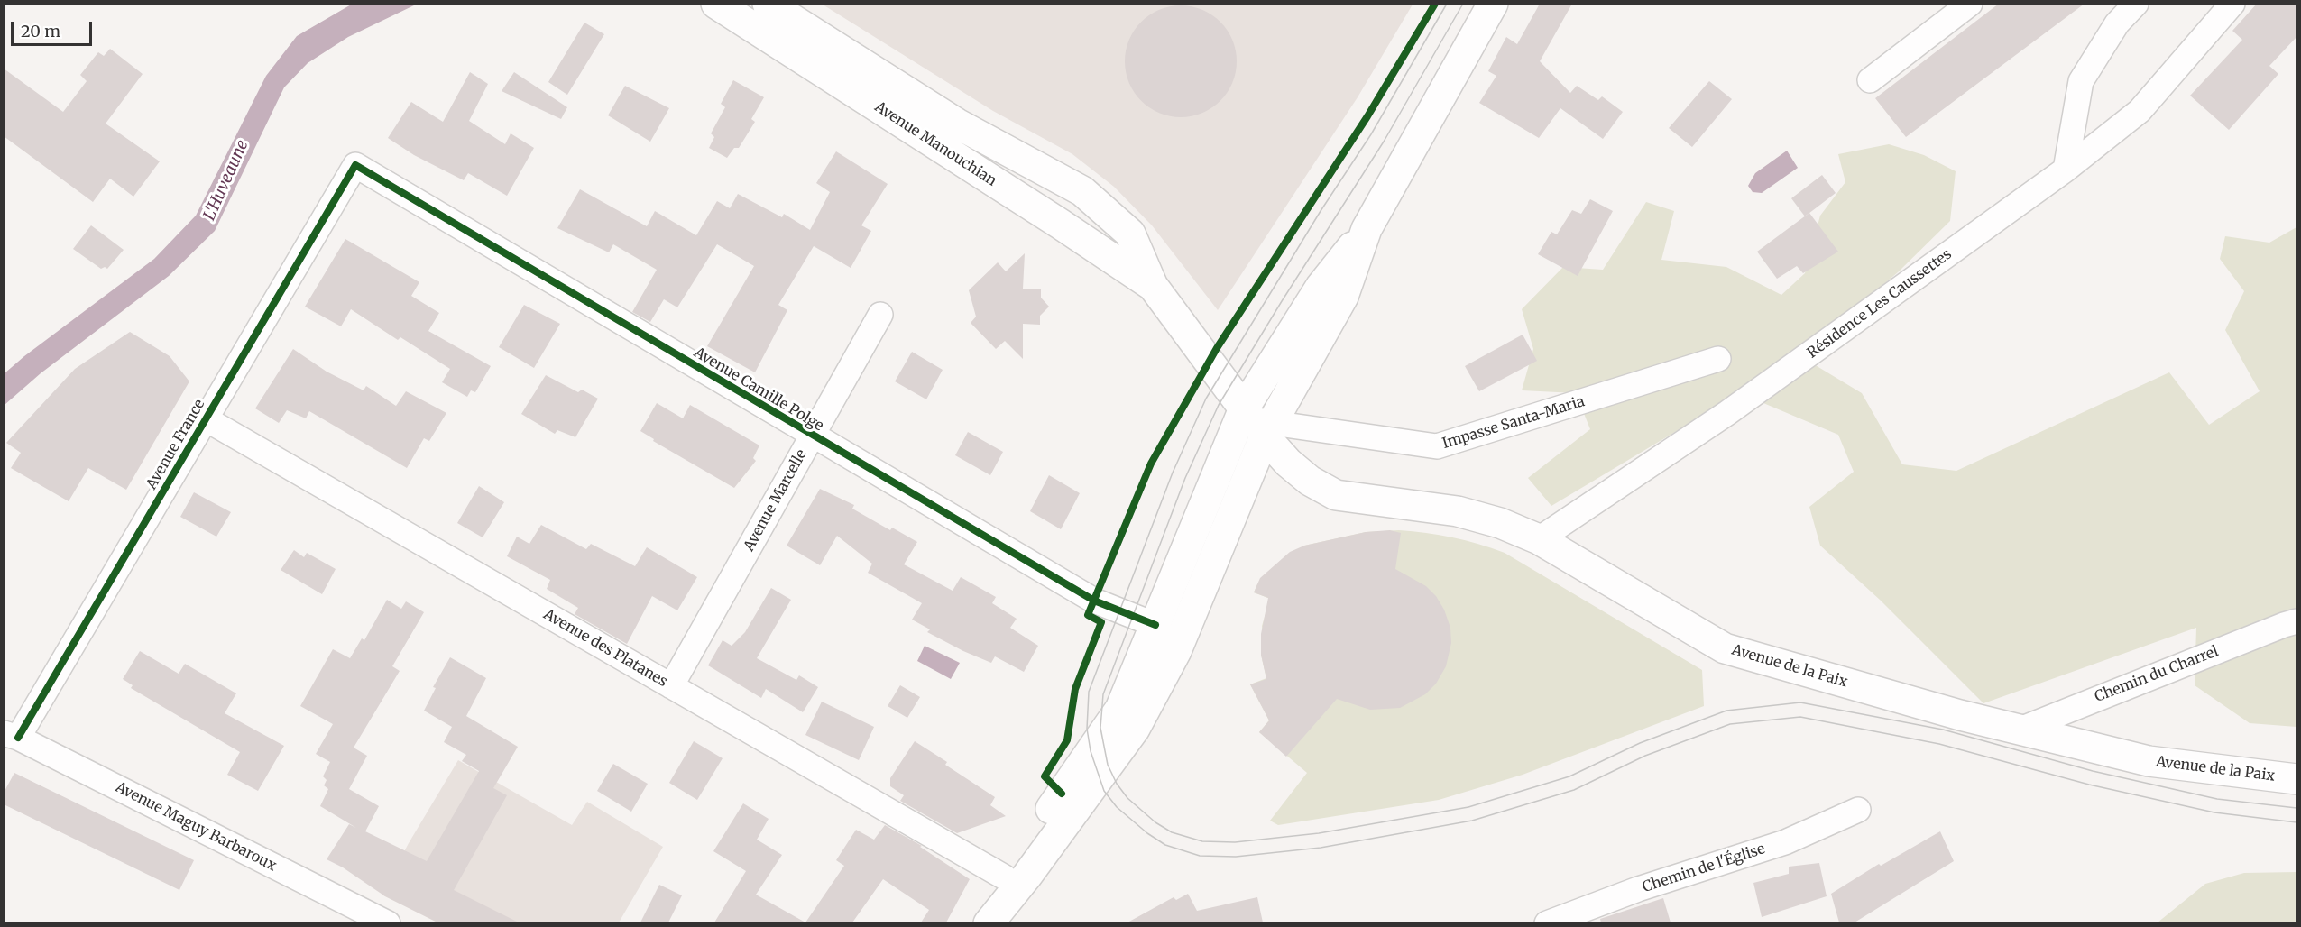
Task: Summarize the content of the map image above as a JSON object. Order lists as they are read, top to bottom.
{
  "streets": {
    "main road": ["Avenue Manouchian", "Avenue de la Paix"],
    "street": [
      "Résidence Les Caussettes",
      "Avenue Camille Polge",
      "Impasse Santa-Maria",
      "Avenue France",
      "Avenue Marcelle",
      "Avenue des Platanes",
      "Chemin du Charrel",
      "Avenue Maguy Barbaroux",
      "Chemin de l'Église"
    ]
  },
  "crossings": [
    ["Avenue Manouchian", "Impasse Santa-Maria"],
    ["Avenue Manouchian", "Avenue de la Paix"],
    ["Résidence Les Caussettes", "Avenue de la Paix"],
    ["Avenue Camille Polge", "Avenue France"],
    ["Avenue Camille Polge", "Avenue Marcelle"],
    ["Impasse Santa-Maria", "Avenue de la Paix"],
    ["Avenue France", "Avenue des Platanes"],
    ["Avenue France", "Avenue Maguy Barbaroux"],
    ["Avenue Marcelle", "Avenue des Platanes"],
    ["Avenue de la Paix", "Chemin du Charrel"]
  ],
  "water": ["L'Huveaune"],
  "scale_bar": "20 m"
}
